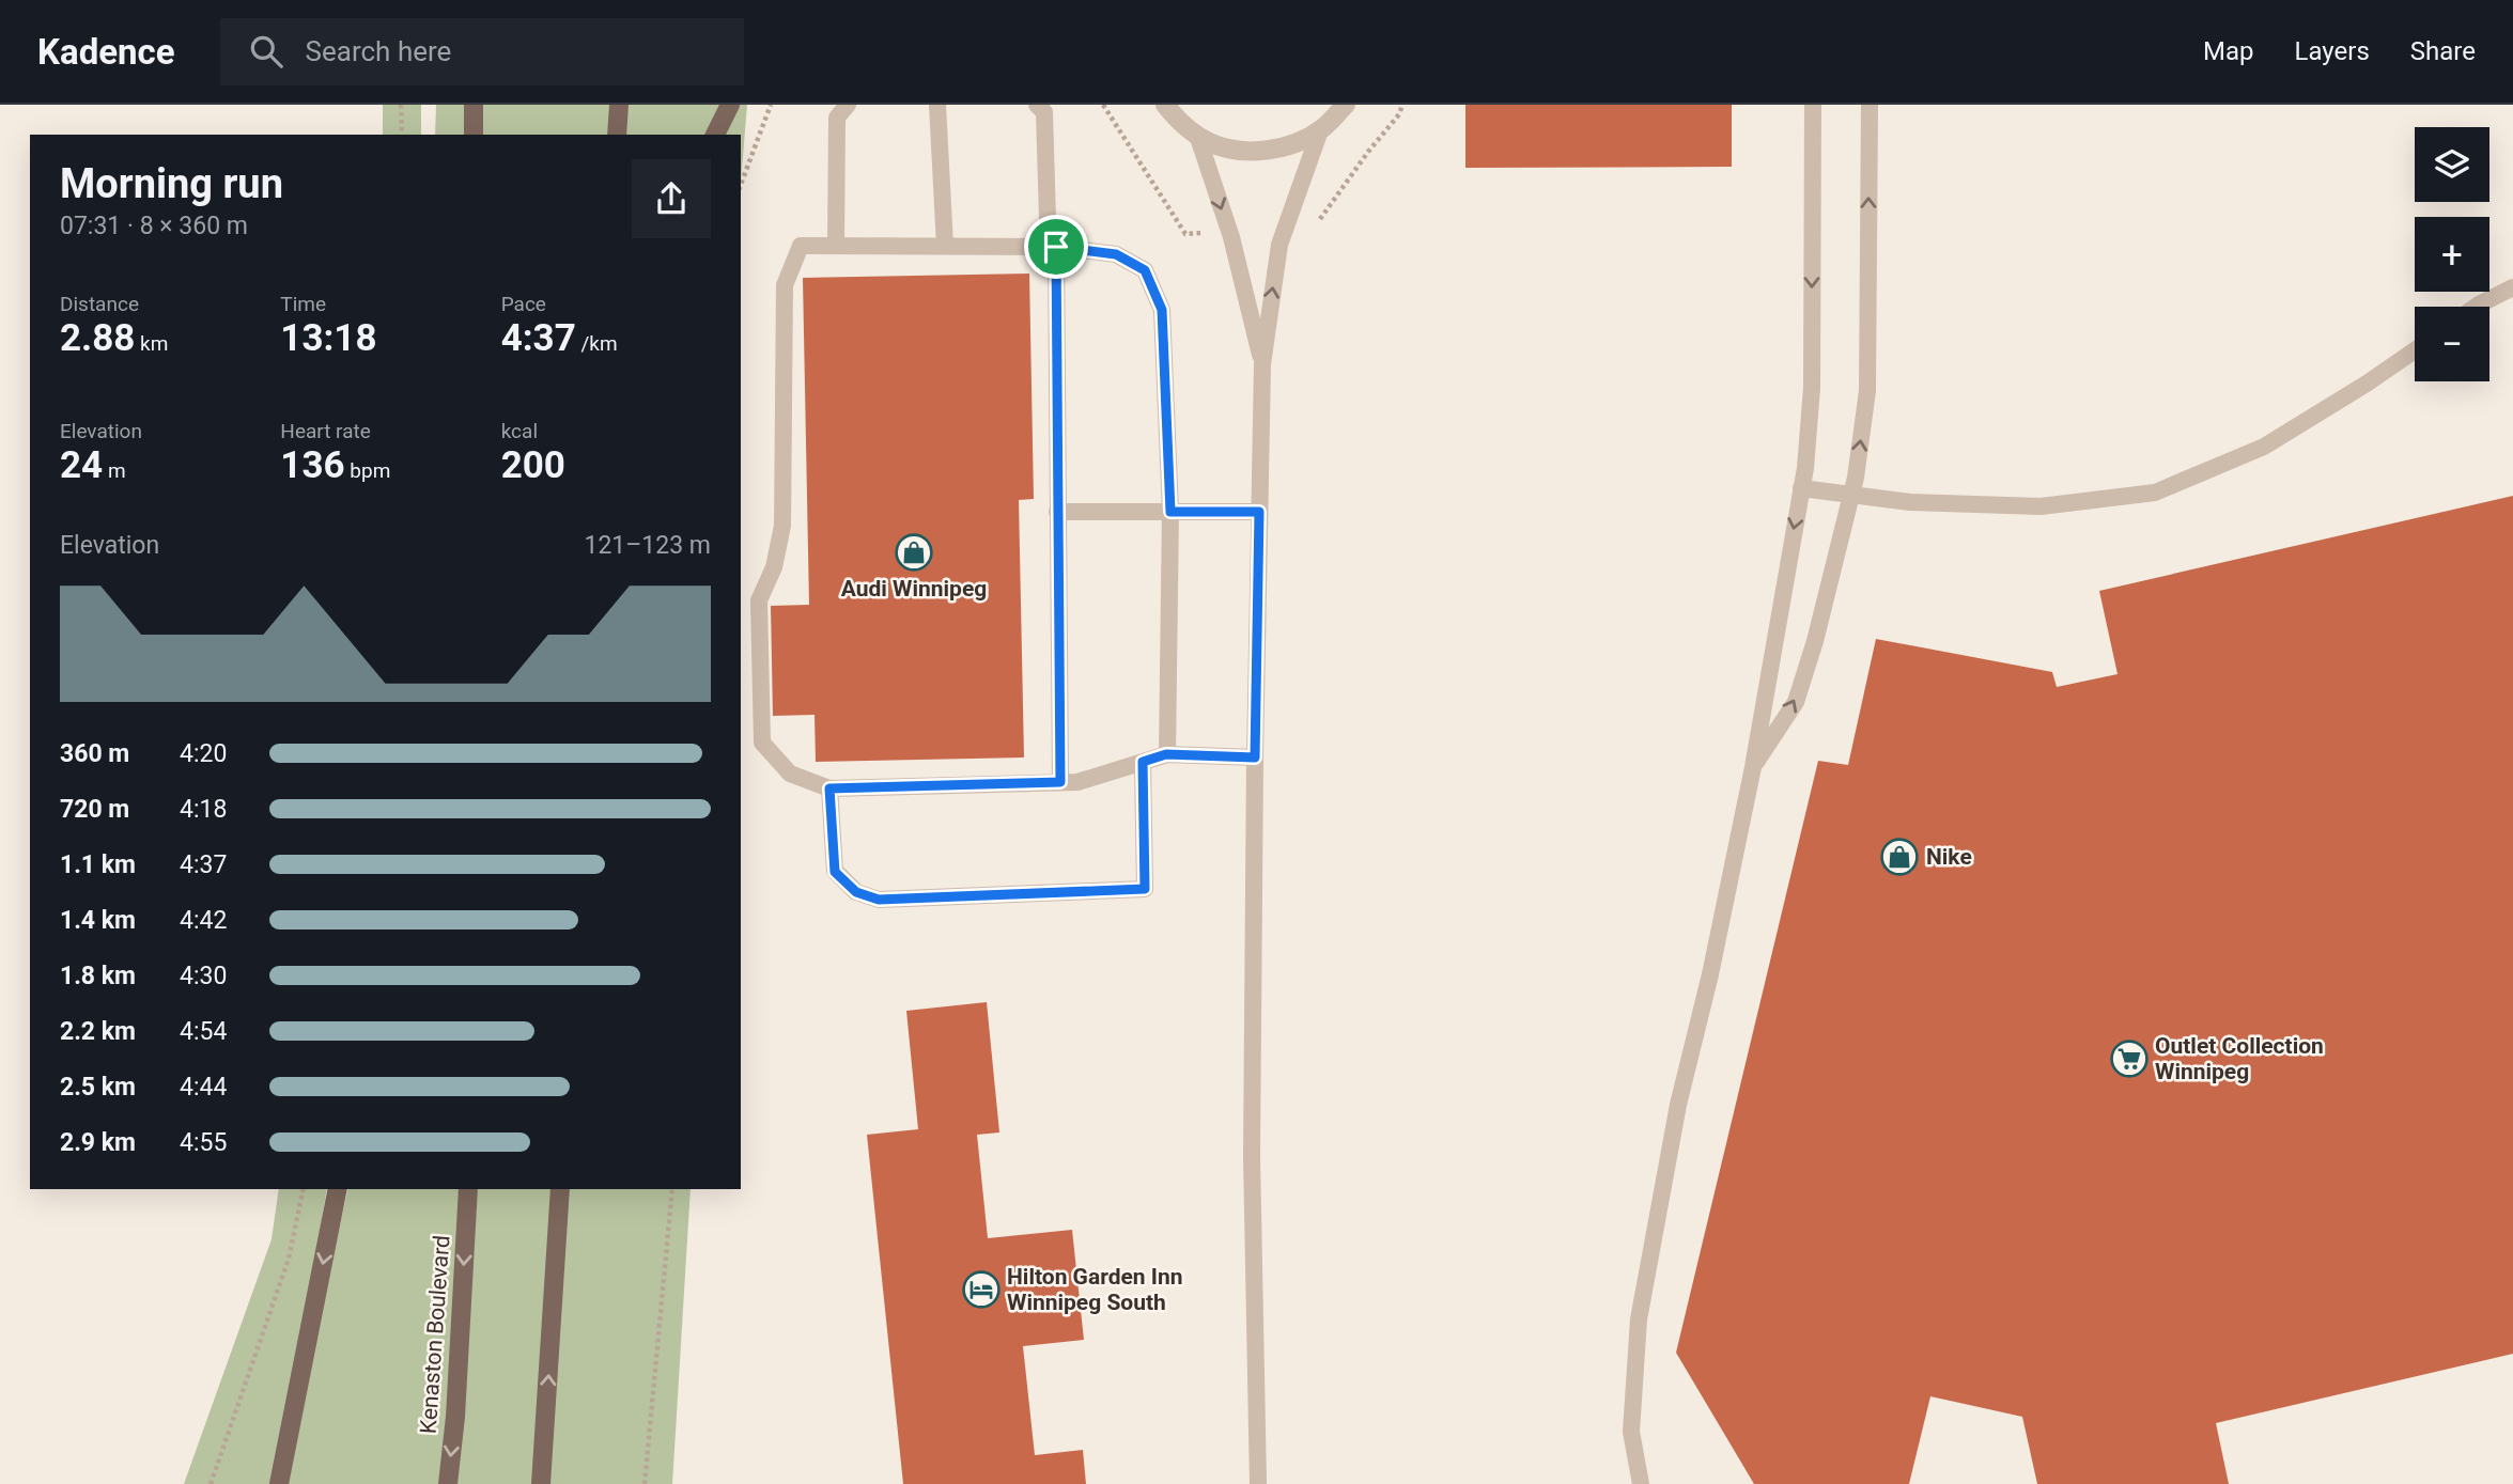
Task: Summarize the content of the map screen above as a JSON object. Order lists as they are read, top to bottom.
{
  "streets": {
    "main road": ["Kenaston Boulevard"]
  },
  "places": {
    "shop": ["Audi Winnipeg", "Nike"],
    "supermarket": ["Outlet Collection Winnipeg"],
    "hotel": ["Hilton Garden Inn Winnipeg South"]
  },
  "page": {
    "header": "Kadence",
    "search": "Search here",
    "nav": ["Map", "Layers", "Share"],
    "map_buttons": ["+", "−"],
    "heading": ["Morning run", "07:31 · 8 × 360 m"],
    "stats": [
      ["Distance", "2.88 km"],
      ["Time", "13:18"],
      ["Pace", "4:37 /km"],
      ["Elevation", "24 m"],
      ["Heart rate", "136 bpm"],
      ["kcal", "200"]
    ],
    "chart": ["Elevation", "121–123 m"],
    "list": [
      {
        "name": "360 m",
        "note": "4:20"
      },
      {
        "name": "720 m",
        "note": "4:18"
      },
      {
        "name": "1.1 km",
        "note": "4:37"
      },
      {
        "name": "1.4 km",
        "note": "4:42"
      },
      {
        "name": "1.8 km",
        "note": "4:30"
      },
      {
        "name": "2.2 km",
        "note": "4:54"
      },
      {
        "name": "2.5 km",
        "note": "4:44"
      },
      {
        "name": "2.9 km",
        "note": "4:55"
      }
    ]
  }
}
